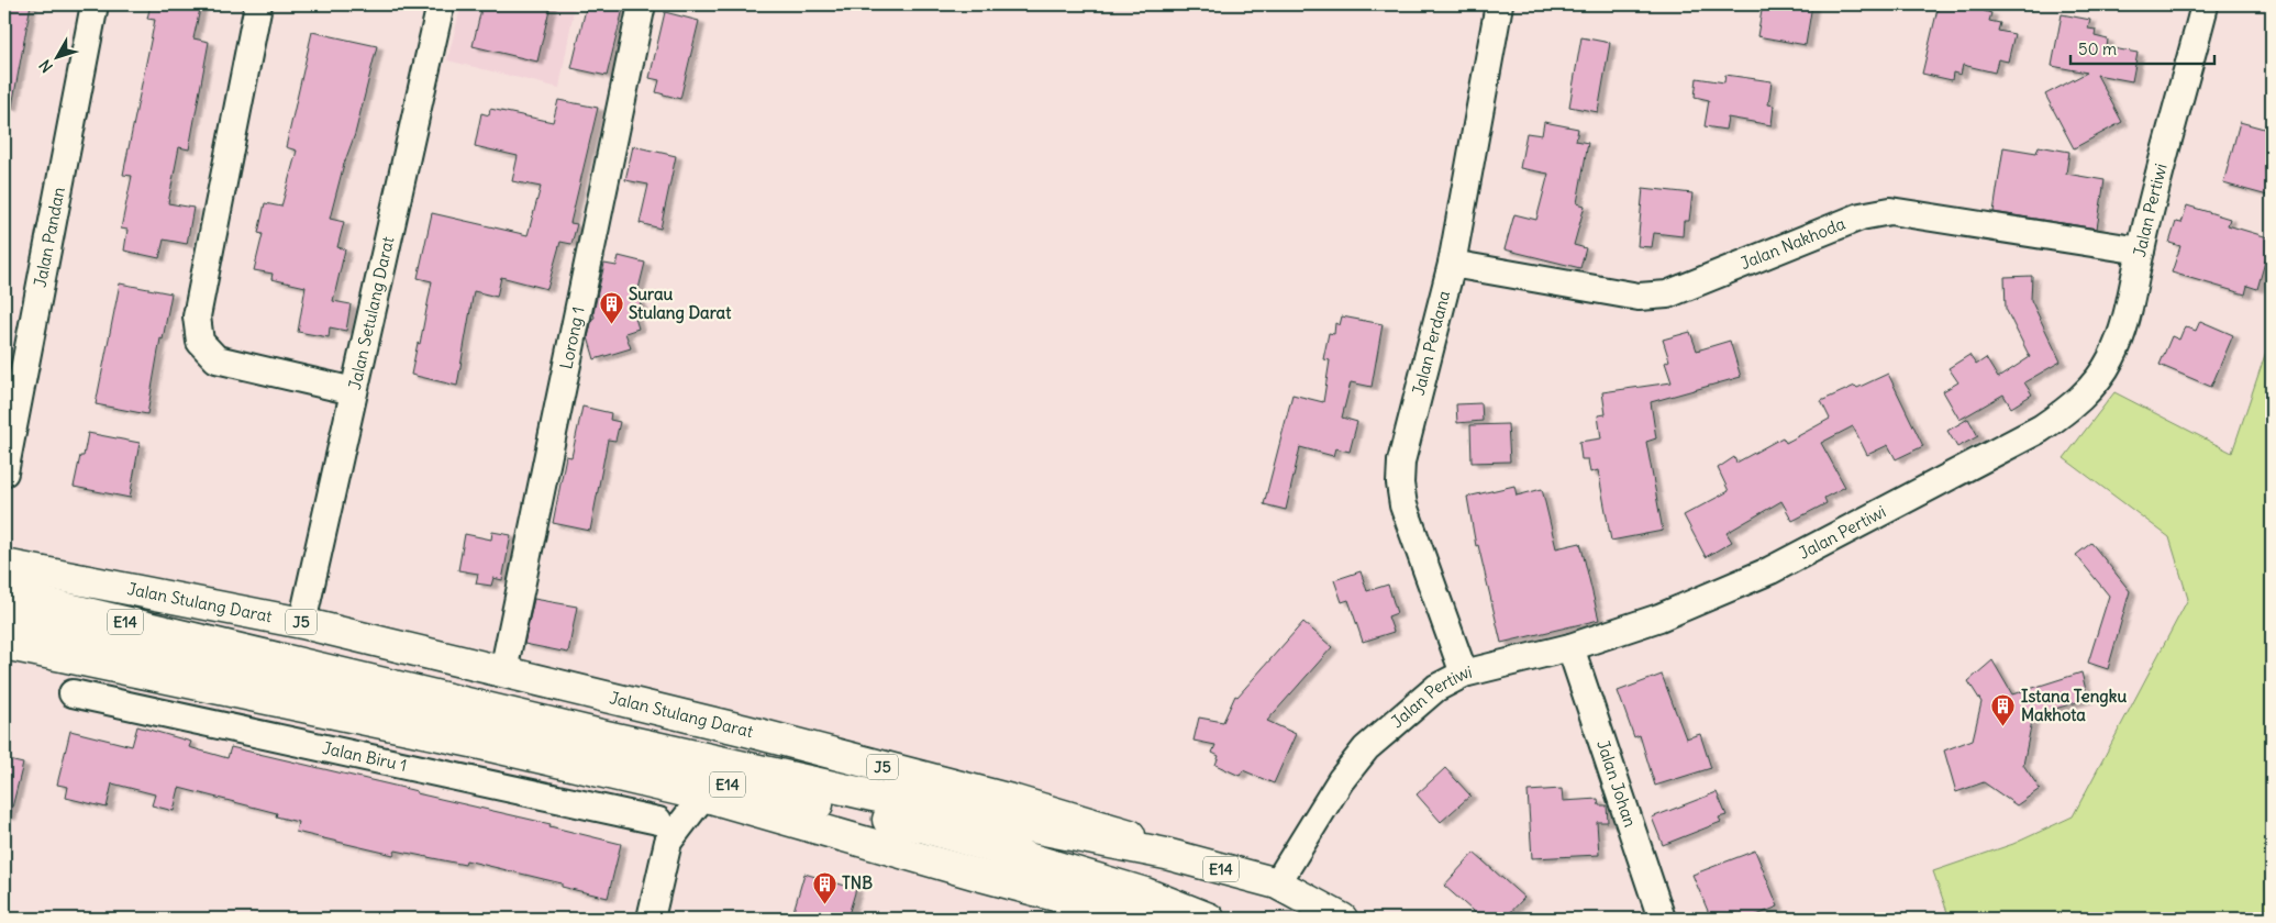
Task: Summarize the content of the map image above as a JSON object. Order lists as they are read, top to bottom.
{
  "streets": {
    "main road": ["Jalan Stulang Darat", "E14", "J5"],
    "street": [
      "Jalan Pertiwi",
      "Jalan Pandan",
      "Jalan Nakhoda",
      "Jalan Setulang Darat",
      "Lorong 1",
      "Jalan Perdana",
      "Jalan Biru 1",
      "Jalan Johan"
    ]
  },
  "crossings": [
    ["Jalan Pertiwi", "Jalan Nakhoda"],
    ["Jalan Pertiwi", "Jalan Perdana"],
    ["Jalan Pertiwi", "Jalan Stulang Darat"],
    ["Jalan Pertiwi", "Jalan Johan"],
    ["Jalan Nakhoda", "Jalan Perdana"],
    ["Jalan Setulang Darat", "Jalan Stulang Darat"],
    ["Lorong 1", "Jalan Stulang Darat"],
    ["Jalan Stulang Darat", "E14"]
  ],
  "places": {
    "building": ["Surau Stulang Darat", "Istana Tengku Makhota", "TNB"]
  },
  "scale_bar": "50 m",
  "north": "bottom left"
}
